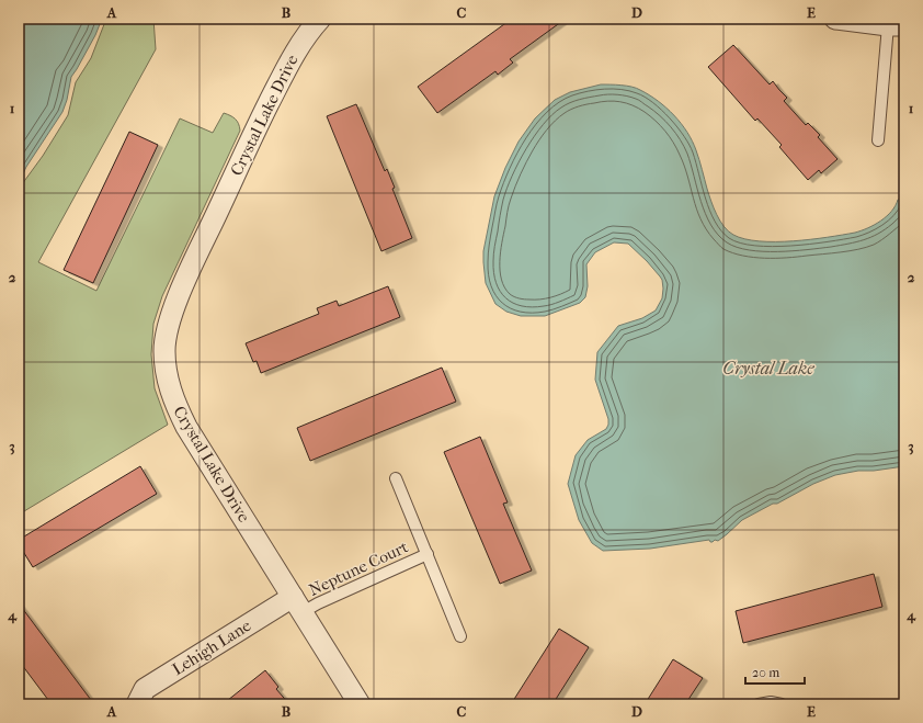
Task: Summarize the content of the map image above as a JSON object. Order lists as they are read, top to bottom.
{
  "streets": {
    "street": ["Crystal Lake Drive", "Lehigh Lane"],
    "lane": ["Neptune Court"]
  },
  "crossings": [
    ["Crystal Lake Drive", "Neptune Court"],
    ["Crystal Lake Drive", "Lehigh Lane"],
    ["Neptune Court", "Lehigh Lane"]
  ],
  "water": ["Crystal Lake"],
  "scale_bar": "20 m",
  "grid": {
    "columns": [
      "A",
      "B",
      "C",
      "D",
      "E"
    ],
    "rows": [
      "1",
      "2",
      "3",
      "4"
    ]
  }
}
